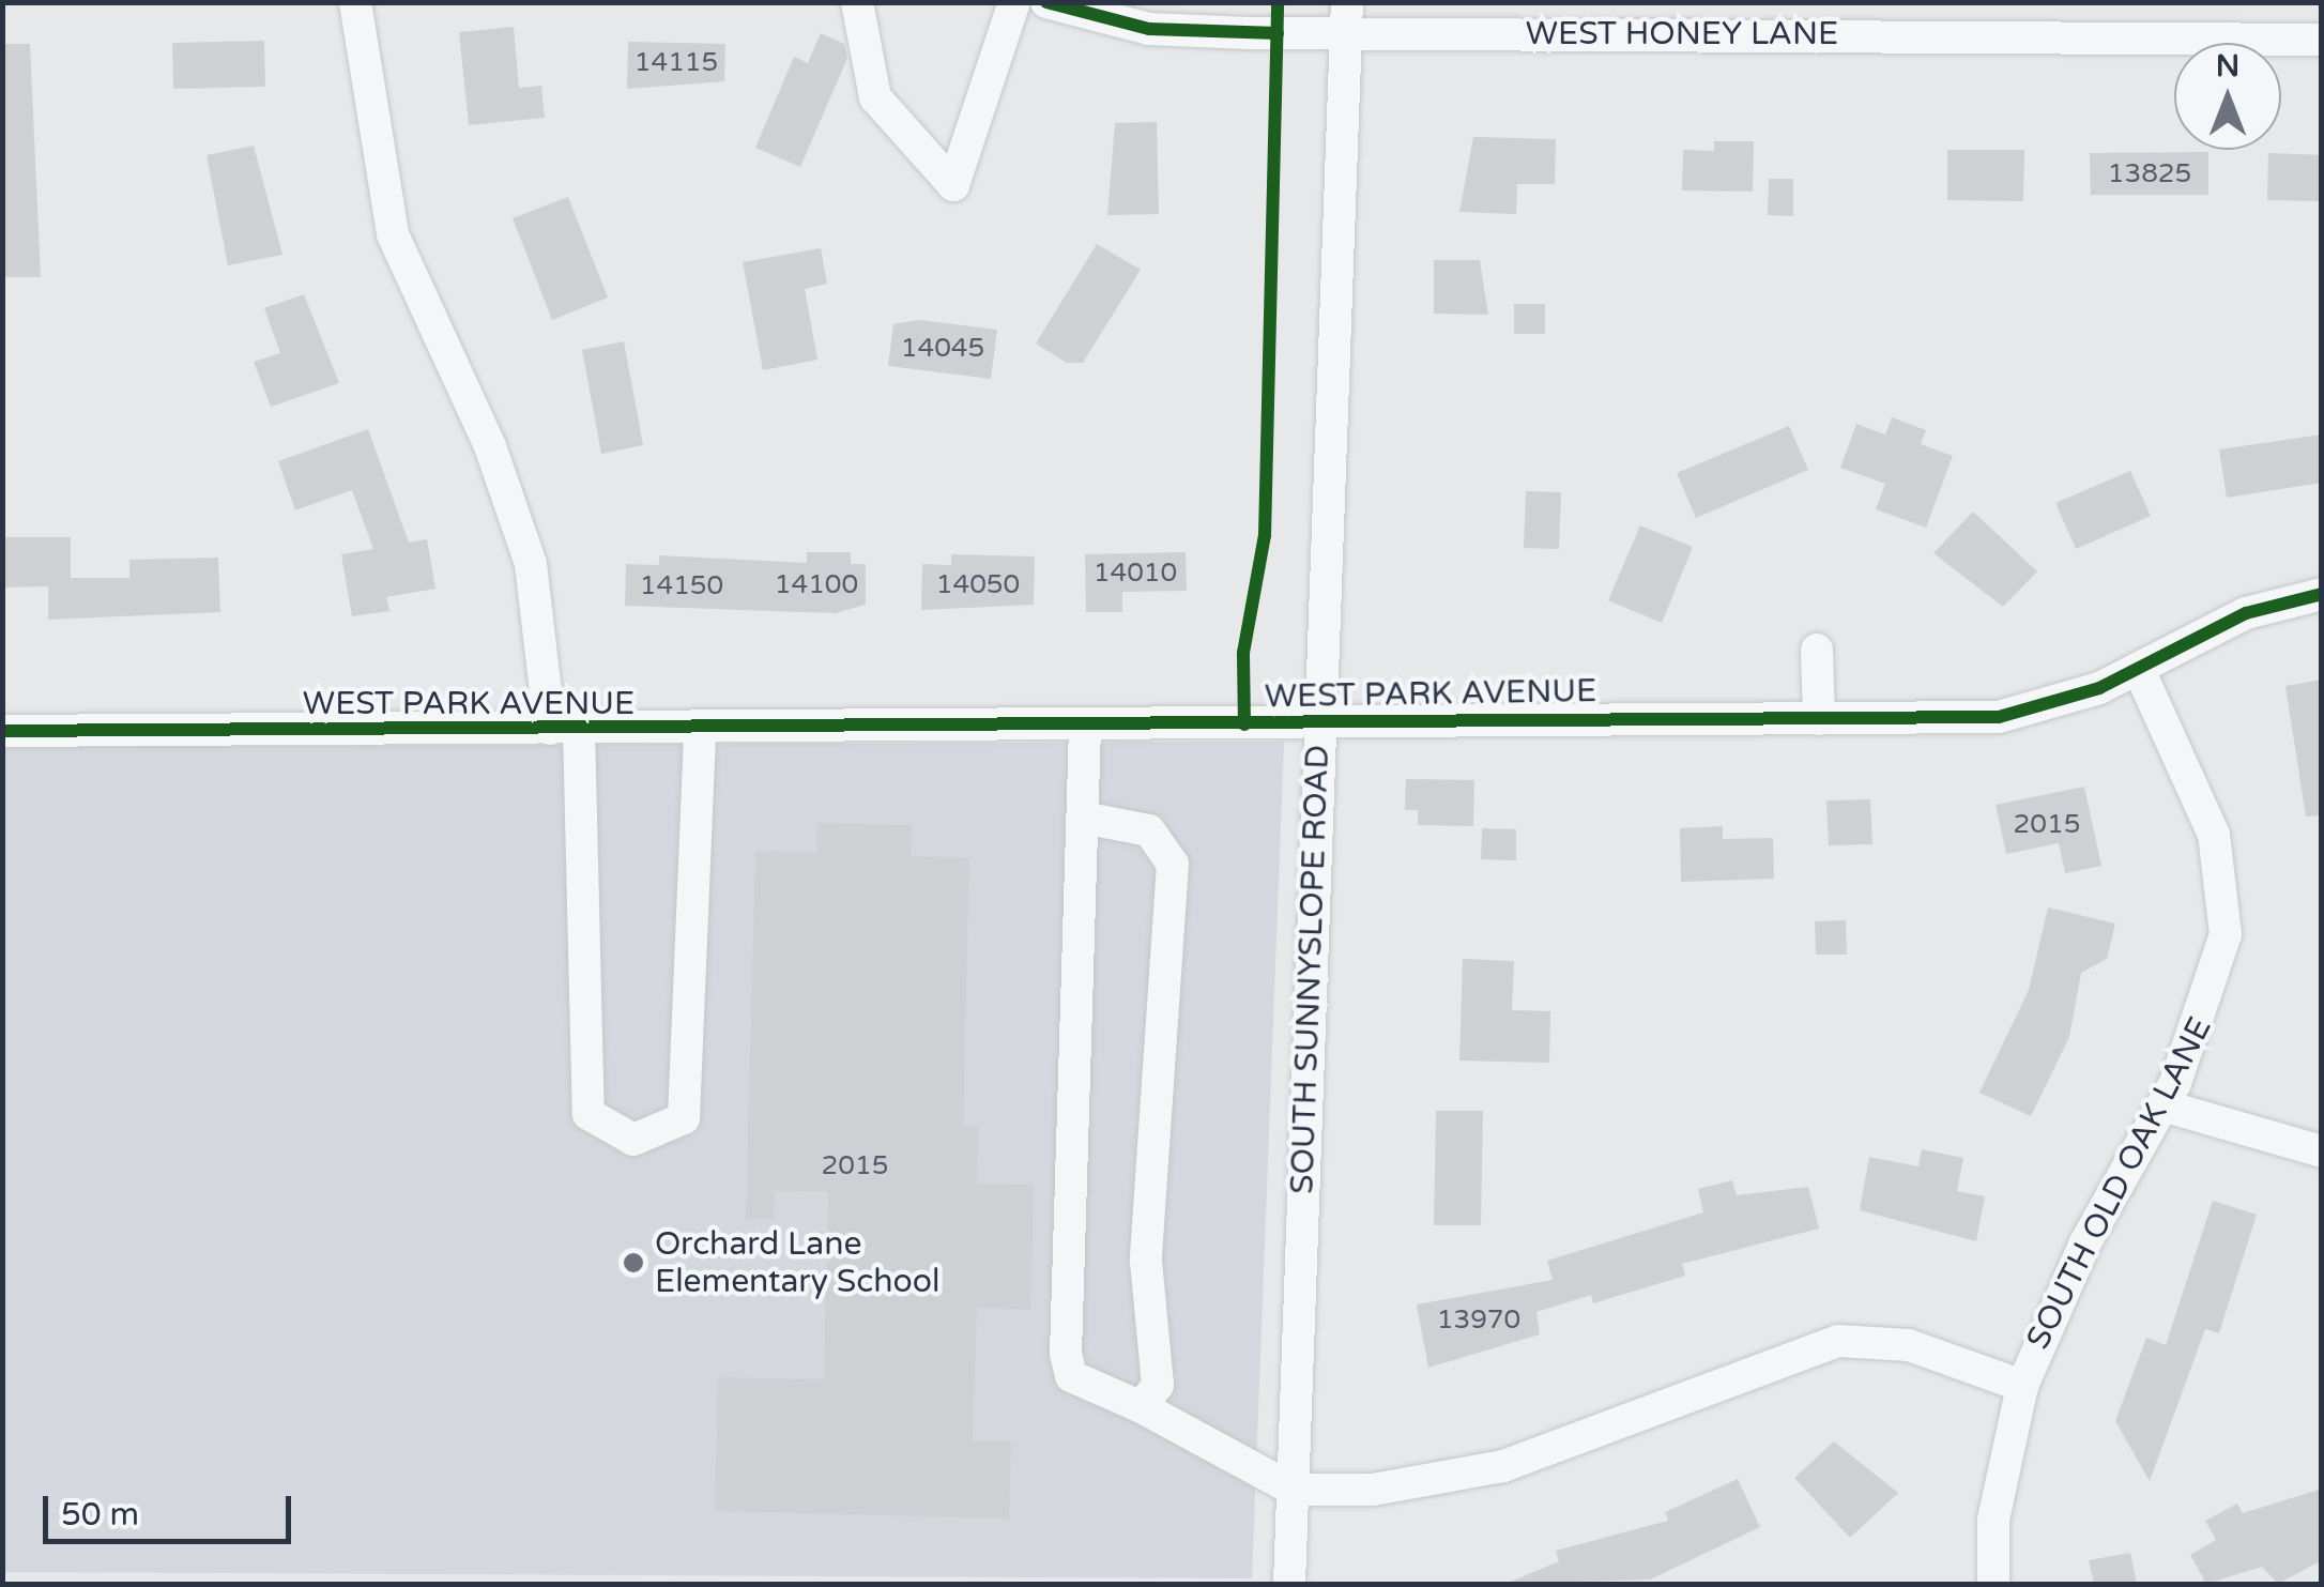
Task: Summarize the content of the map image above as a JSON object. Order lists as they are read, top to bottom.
{
  "streets": {
    "street": [
      "WEST HONEY LANE",
      "WEST PARK AVENUE",
      "SOUTH SUNNYSLOPE ROAD",
      "SOUTH OLD OAK LANE"
    ]
  },
  "crossings": [
    ["WEST HONEY LANE", "SOUTH SUNNYSLOPE ROAD"],
    ["WEST PARK AVENUE", "SOUTH SUNNYSLOPE ROAD"],
    ["WEST PARK AVENUE", "SOUTH OLD OAK LANE"]
  ],
  "places": ["Orchard Lane Elementary School"],
  "house_numbers": [
    "14115",
    "13825",
    "14045",
    "14010",
    "14100",
    "14050",
    "14150",
    "2015",
    "2015",
    "13970"
  ],
  "scale_bar": "50 m",
  "north": "top"
}
